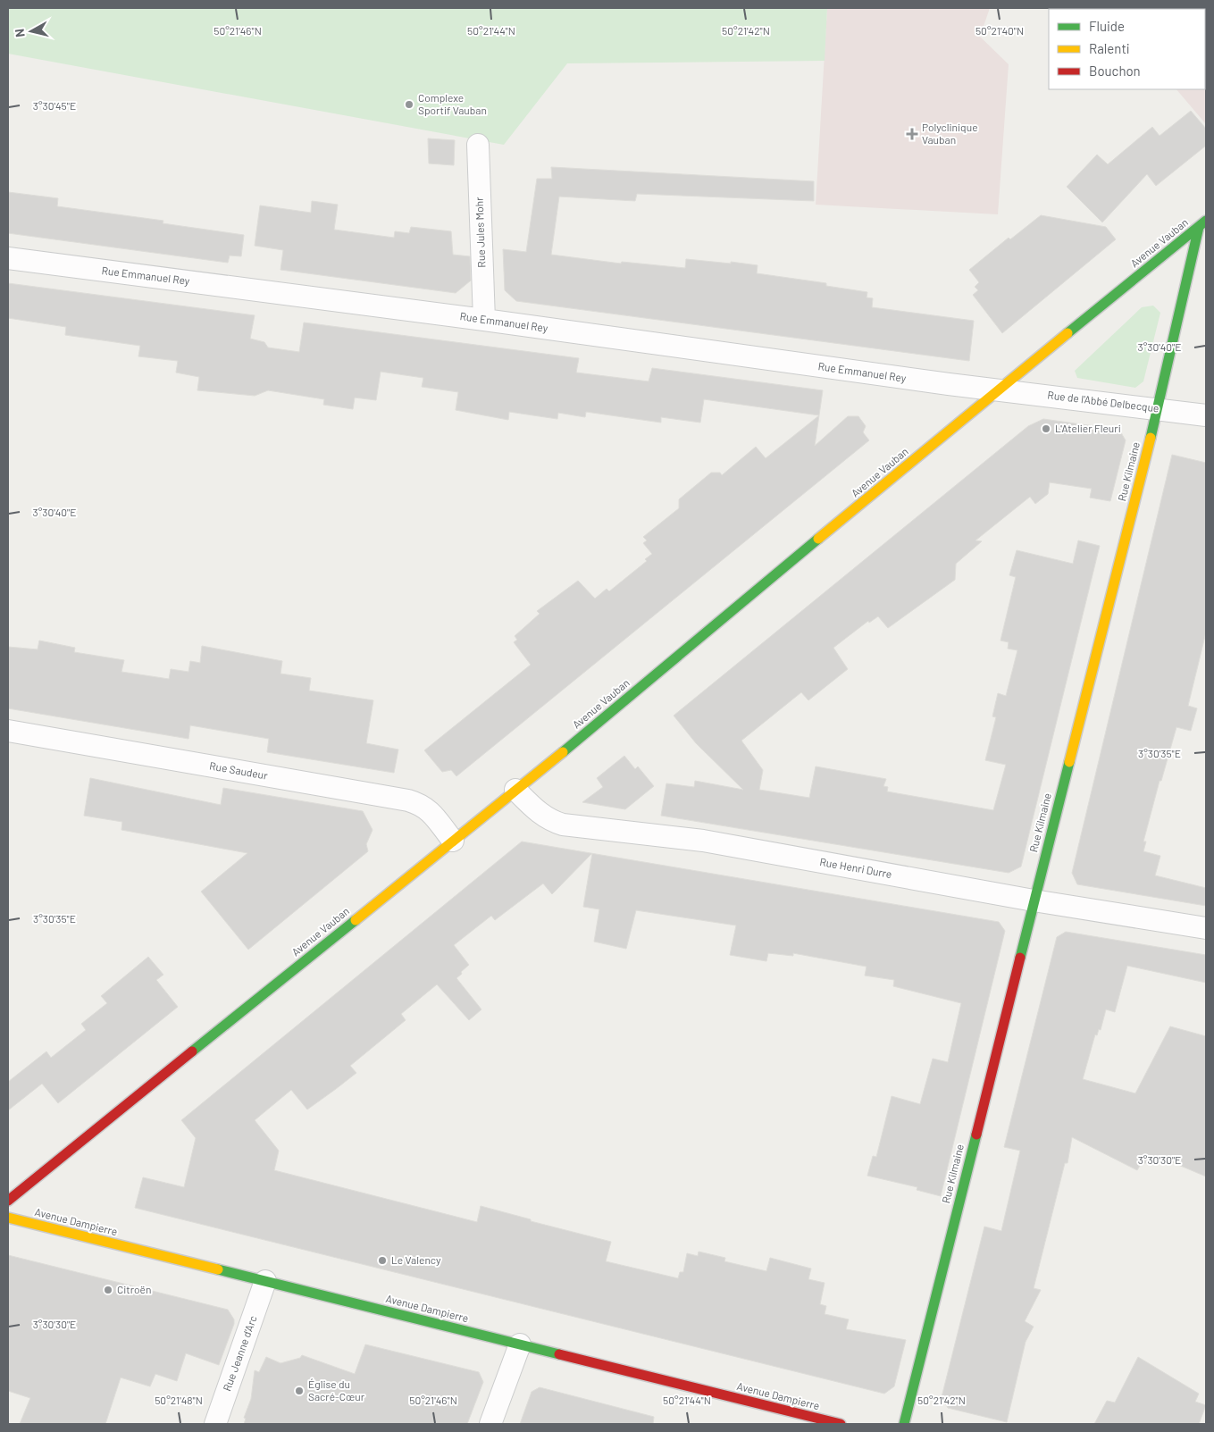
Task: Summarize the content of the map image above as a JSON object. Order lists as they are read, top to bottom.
{
  "streets": {
    "street": [
      "Rue Jules Mohr",
      "Avenue Vauban",
      "Rue Emmanuel Rey",
      "Rue de l'Abbé Delbecque",
      "Rue Kilmaine",
      "Rue Saudeur",
      "Rue Henri Durre",
      "Avenue Dampierre",
      "Rue Jeanne d'Arc"
    ]
  },
  "crossings": [
    ["Rue Jules Mohr", "Rue Emmanuel Rey"],
    ["Avenue Vauban", "Rue Emmanuel Rey"],
    ["Avenue Vauban", "Rue de l'Abbé Delbecque"],
    ["Avenue Vauban", "Rue Kilmaine"],
    ["Avenue Vauban", "Rue Saudeur"],
    ["Avenue Vauban", "Rue Henri Durre"],
    ["Rue Emmanuel Rey", "Rue de l'Abbé Delbecque"],
    ["Rue de l'Abbé Delbecque", "Rue Kilmaine"],
    ["Rue Kilmaine", "Rue Henri Durre"],
    ["Avenue Dampierre", "Rue Jeanne d'Arc"]
  ],
  "places": {
    "other": [
      "Complexe Sportif Vauban",
      "L'Atelier Fleuri",
      "Le Valency",
      "Citroën",
      "Église du Sacré-Cœur"
    ],
    "health": ["Polyclinique Vauban"]
  },
  "legend": ["Fluide", "Ralenti", "Bouchon"],
  "north": "left",
  "coordinates": [
    "50°21'46\"N",
    "50°21'44\"N",
    "50°21'42\"N",
    "50°21'40\"N",
    "3°30'45\"E",
    "3°30'40\"E",
    "3°30'35\"E",
    "3°30'30\"E",
    "50°21'48\"N"
  ]
}
